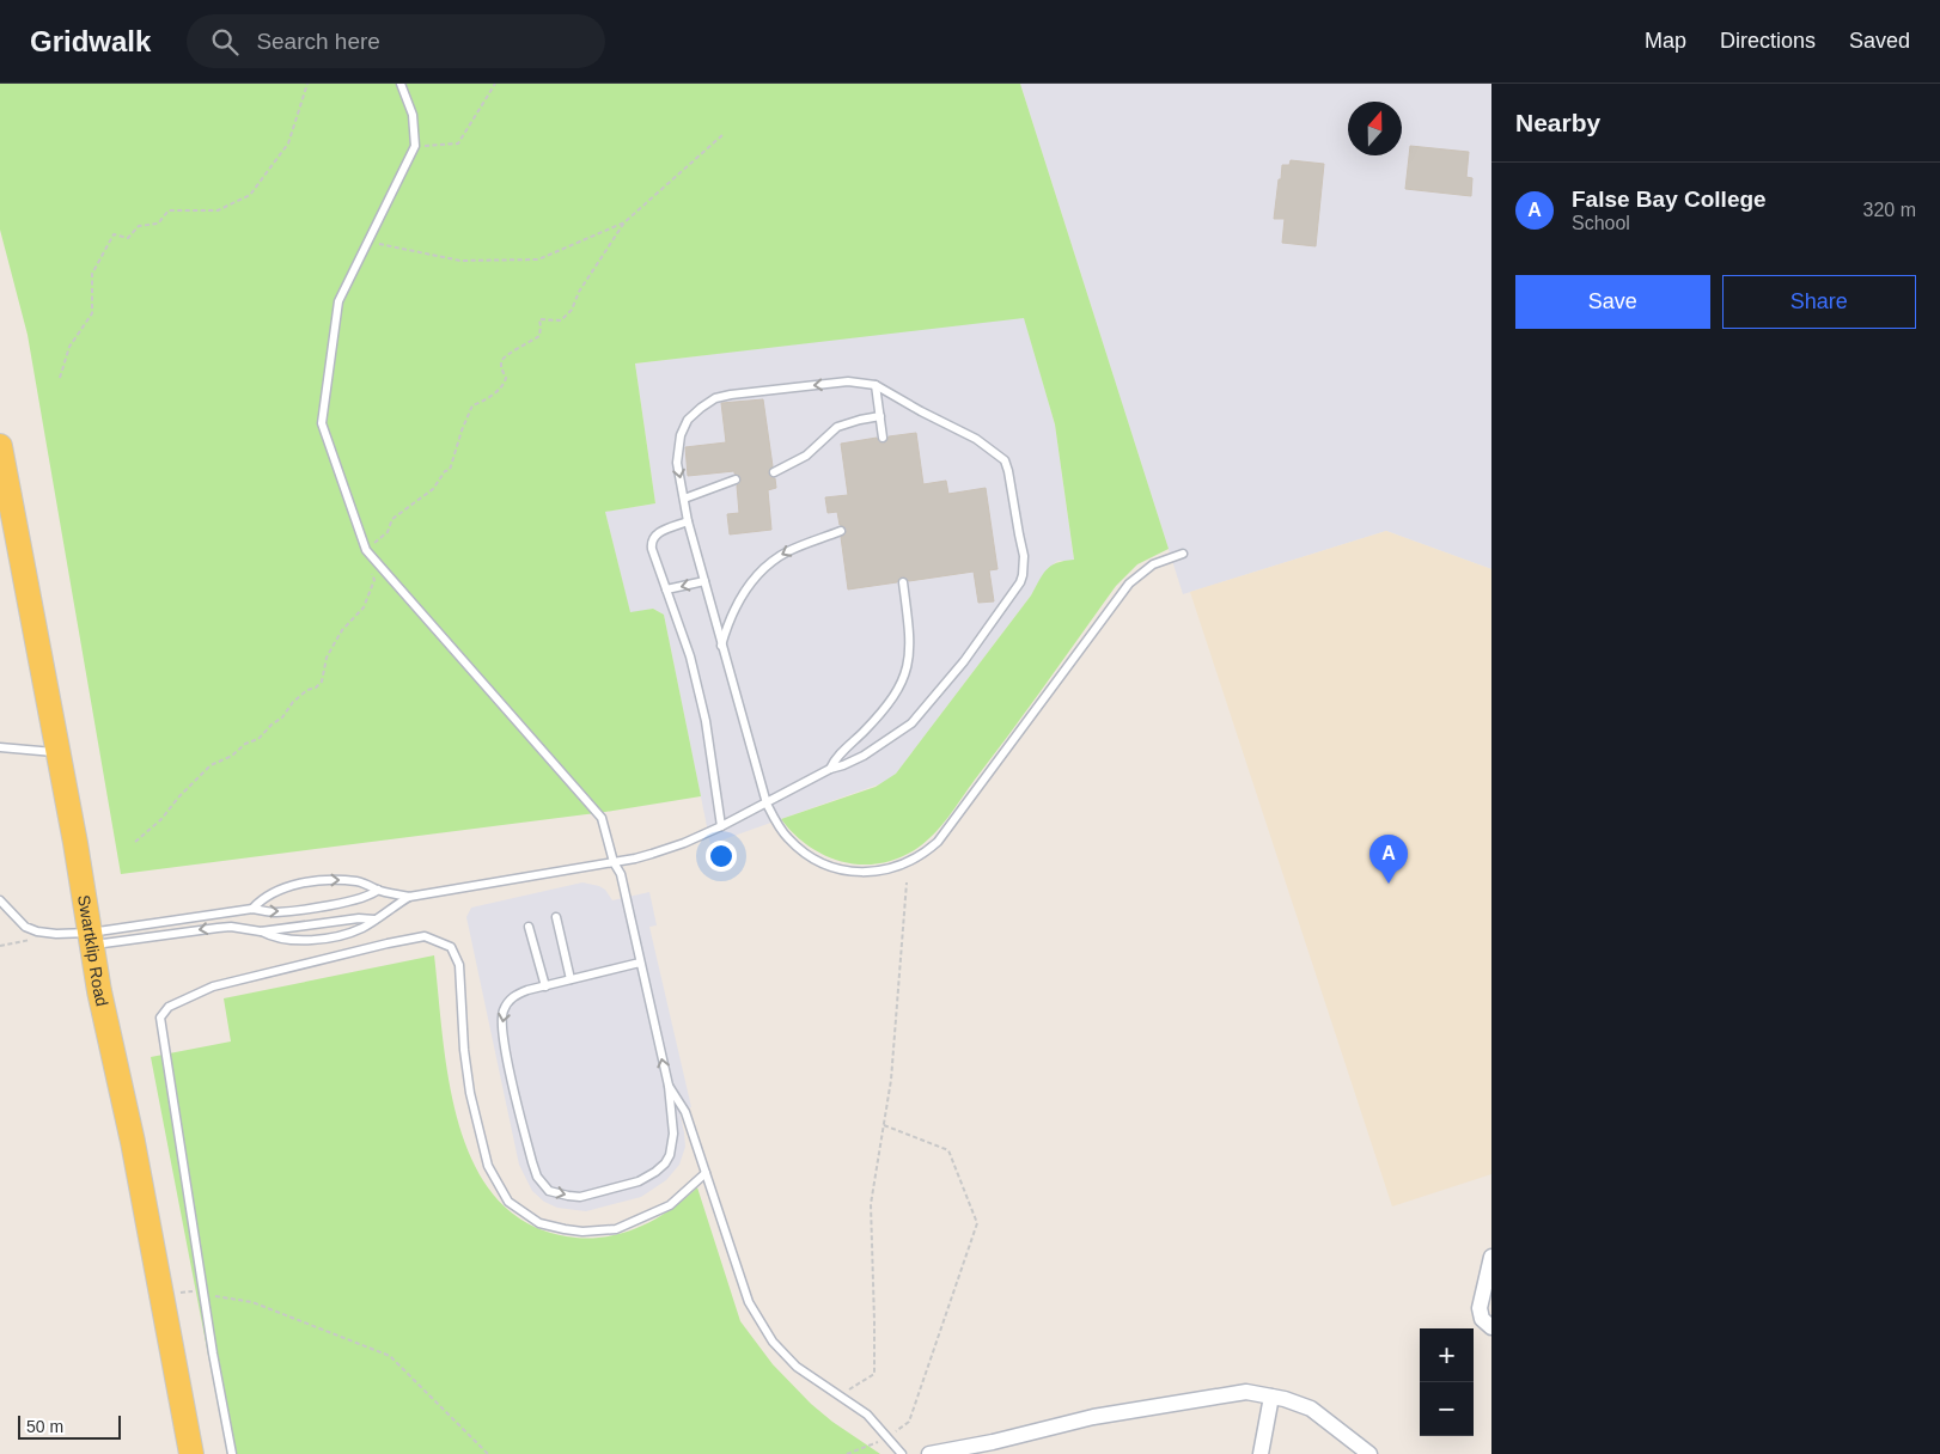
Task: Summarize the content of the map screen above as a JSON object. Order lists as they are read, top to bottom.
{
  "streets": {
    "main road": ["Swartklip Road"]
  },
  "scale_bar": "50 m",
  "north": "top",
  "page": {
    "header": "Gridwalk",
    "search": "Search here",
    "nav": ["Map", "Directions", "Saved"],
    "heading": "Nearby",
    "list": [
      {
        "mark": "A",
        "name": "False Bay College",
        "note": "School",
        "value": "320 m"
      }
    ],
    "buttons": ["Save", "Share"],
    "pins": "A",
    "map_buttons": ["+", "−"],
    "scale": "50 m"
  }
}
